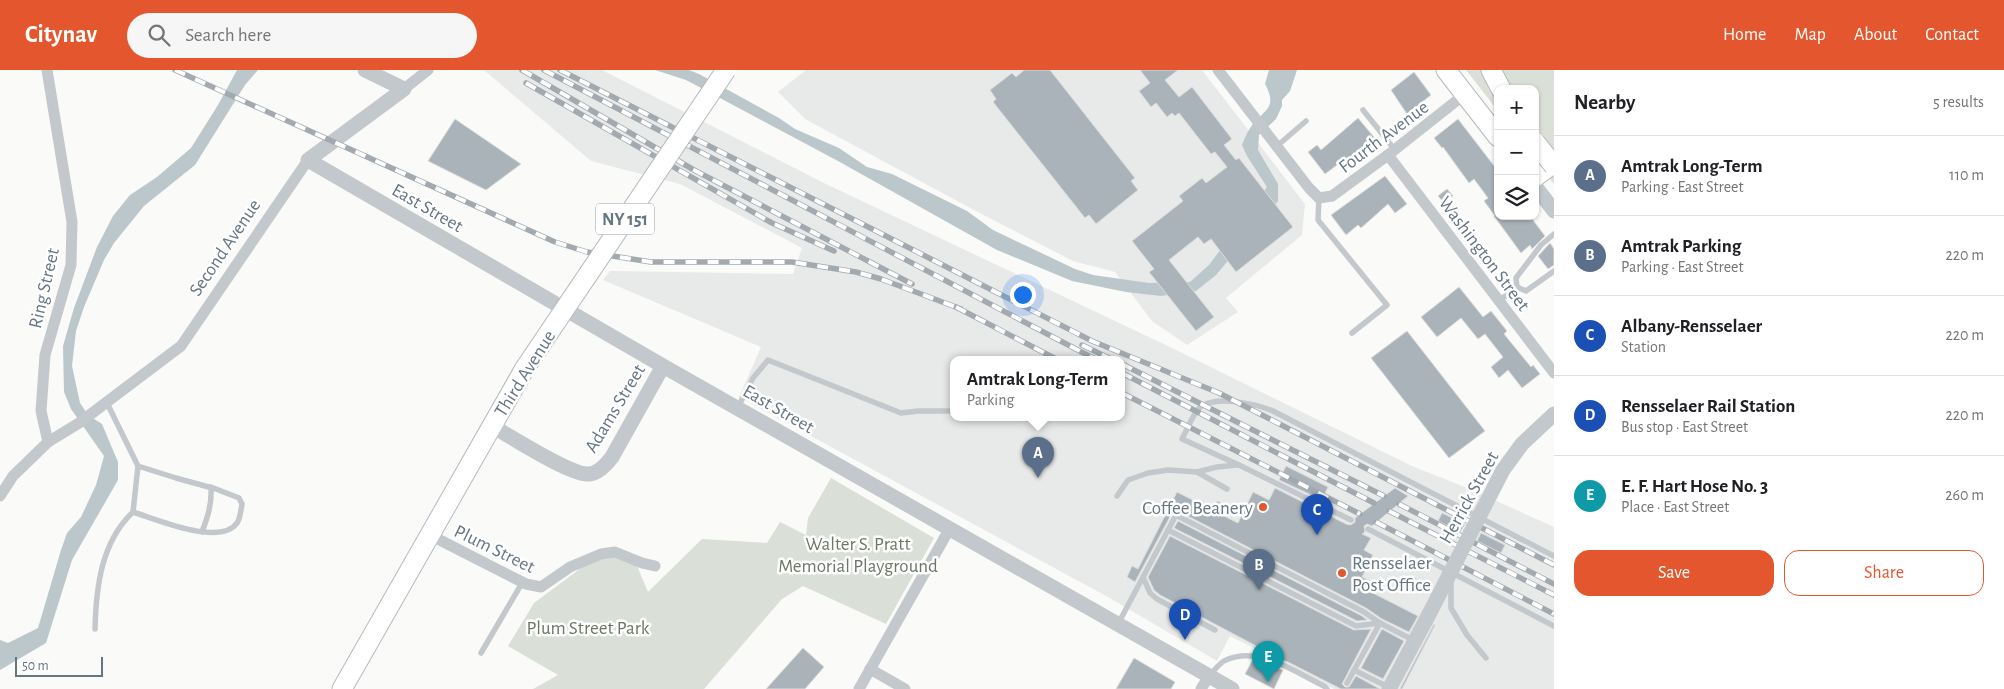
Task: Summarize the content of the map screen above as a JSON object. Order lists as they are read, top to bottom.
{
  "streets": {
    "main road": ["NY 151", "Third Avenue"],
    "street": [
      "Fourth Avenue",
      "East Street",
      "Second Avenue",
      "Washington Street",
      "Ring Street",
      "Adams Street",
      "Herrick Street",
      "Plum Street"
    ]
  },
  "crossings": [
    ["Fourth Avenue", "Washington Street"],
    ["East Street", "Second Avenue"],
    ["East Street", "Adams Street"],
    ["Second Avenue", "Ring Street"],
    ["Third Avenue", "Adams Street"],
    ["Third Avenue", "Plum Street"]
  ],
  "parks": ["Walter S. Pratt Memorial Playground", "Plum Street Park"],
  "places": ["Coffee Beanery", "Rensselaer Post Office"],
  "scale_bar": "50 m",
  "page": {
    "header": "Citynav",
    "search": "Search here",
    "nav": [
      "Home",
      "Map",
      "About",
      "Contact"
    ],
    "heading": ["Nearby", "5 results"],
    "map_buttons": ["+", "−"],
    "list": [
      {
        "mark": "A",
        "name": "Amtrak Long-Term",
        "note": "Parking · East Street",
        "value": "110 m"
      },
      {
        "mark": "B",
        "name": "Amtrak Parking",
        "note": "Parking · East Street",
        "value": "220 m"
      },
      {
        "mark": "C",
        "name": "Albany-Rensselaer",
        "note": "Station",
        "value": "220 m"
      },
      {
        "mark": "D",
        "name": "Rensselaer Rail Station",
        "note": "Bus stop · East Street",
        "value": "220 m"
      },
      {
        "mark": "E",
        "name": "E. F. Hart Hose No. 3",
        "note": "Place · East Street",
        "value": "260 m"
      }
    ],
    "popup": ["Amtrak Long-Term", "Parking"],
    "pins": [
      "A",
      "C",
      "B",
      "D",
      "E"
    ],
    "buttons": ["Save", "Share"],
    "scale": "50 m"
  }
}
